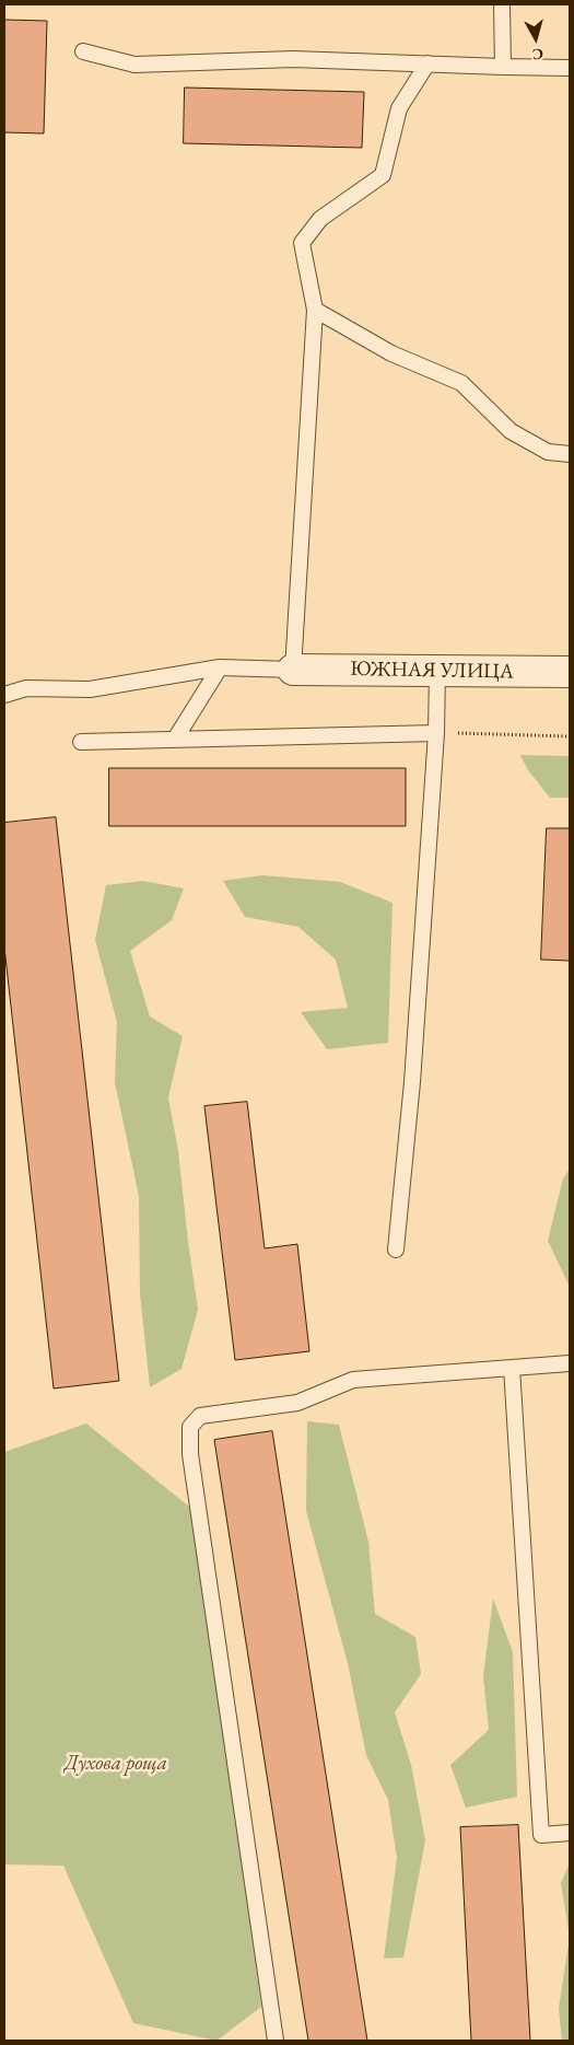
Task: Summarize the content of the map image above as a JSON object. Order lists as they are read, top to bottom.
{
  "streets": {
    "street": ["ЮЖНАЯ УЛИЦА"]
  },
  "parks": ["Духова роща"],
  "north": "bottom"
}
